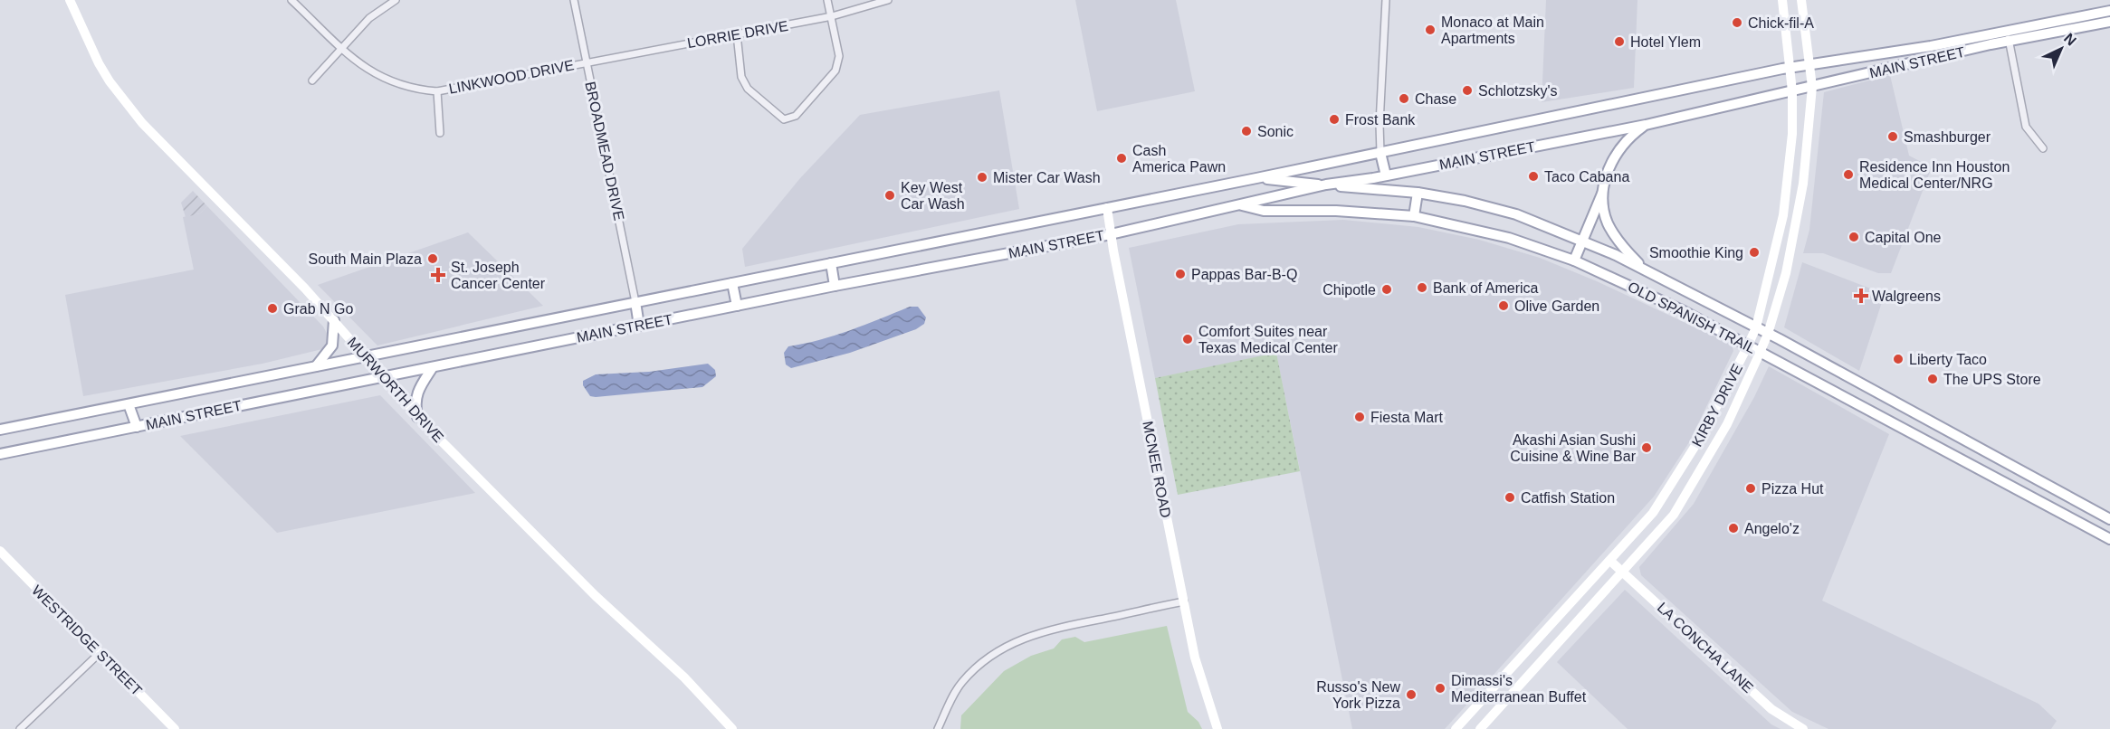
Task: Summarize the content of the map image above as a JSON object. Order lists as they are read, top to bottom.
{
  "streets": {
    "main road": [
      "MAIN STREET",
      "OLD SPANISH TRAIL",
      "MURWORTH DRIVE",
      "KIRBY DRIVE",
      "MCNEE ROAD",
      "WESTRIDGE STREET",
      "LA CONCHA LANE"
    ],
    "street": ["LORRIE DRIVE", "LINKWOOD DRIVE", "BROADMEAD DRIVE"]
  },
  "crossings": [
    ["LORRIE DRIVE", "LINKWOOD DRIVE"],
    ["LORRIE DRIVE", "BROADMEAD DRIVE"],
    ["MAIN STREET", "BROADMEAD DRIVE"],
    ["MAIN STREET", "OLD SPANISH TRAIL"],
    ["MAIN STREET", "MURWORTH DRIVE"],
    ["MAIN STREET", "KIRBY DRIVE"],
    ["MAIN STREET", "MCNEE ROAD"],
    ["LINKWOOD DRIVE", "BROADMEAD DRIVE"],
    ["OLD SPANISH TRAIL", "KIRBY DRIVE"],
    ["KIRBY DRIVE", "LA CONCHA LANE"]
  ],
  "places": {
    "other": [
      "Chick-fil-A",
      "Monaco at Main Apartments",
      "Hotel Ylem",
      "Schlotzsky's",
      "Chase",
      "Frost Bank",
      "Sonic",
      "Smashburger",
      "Cash America Pawn",
      "Residence Inn Houston Medical Center/NRG",
      "Taco Cabana",
      "Mister Car Wash",
      "Key West Car Wash",
      "Capital One",
      "Smoothie King",
      "South Main Plaza",
      "Pappas Bar-B-Q",
      "Bank of America",
      "Chipotle",
      "Olive Garden",
      "Grab N Go",
      "Comfort Suites near Texas Medical Center",
      "Liberty Taco",
      "The UPS Store",
      "Fiesta Mart",
      "Akashi Asian Sushi Cuisine & Wine Bar",
      "Pizza Hut",
      "Catfish Station",
      "Angelo'z",
      "Dimassi's Mediterranean Buffet",
      "Russo's New York Pizza"
    ],
    "health": ["St. Joseph Cancer Center", "Walgreens"]
  },
  "north": "top right"
}
